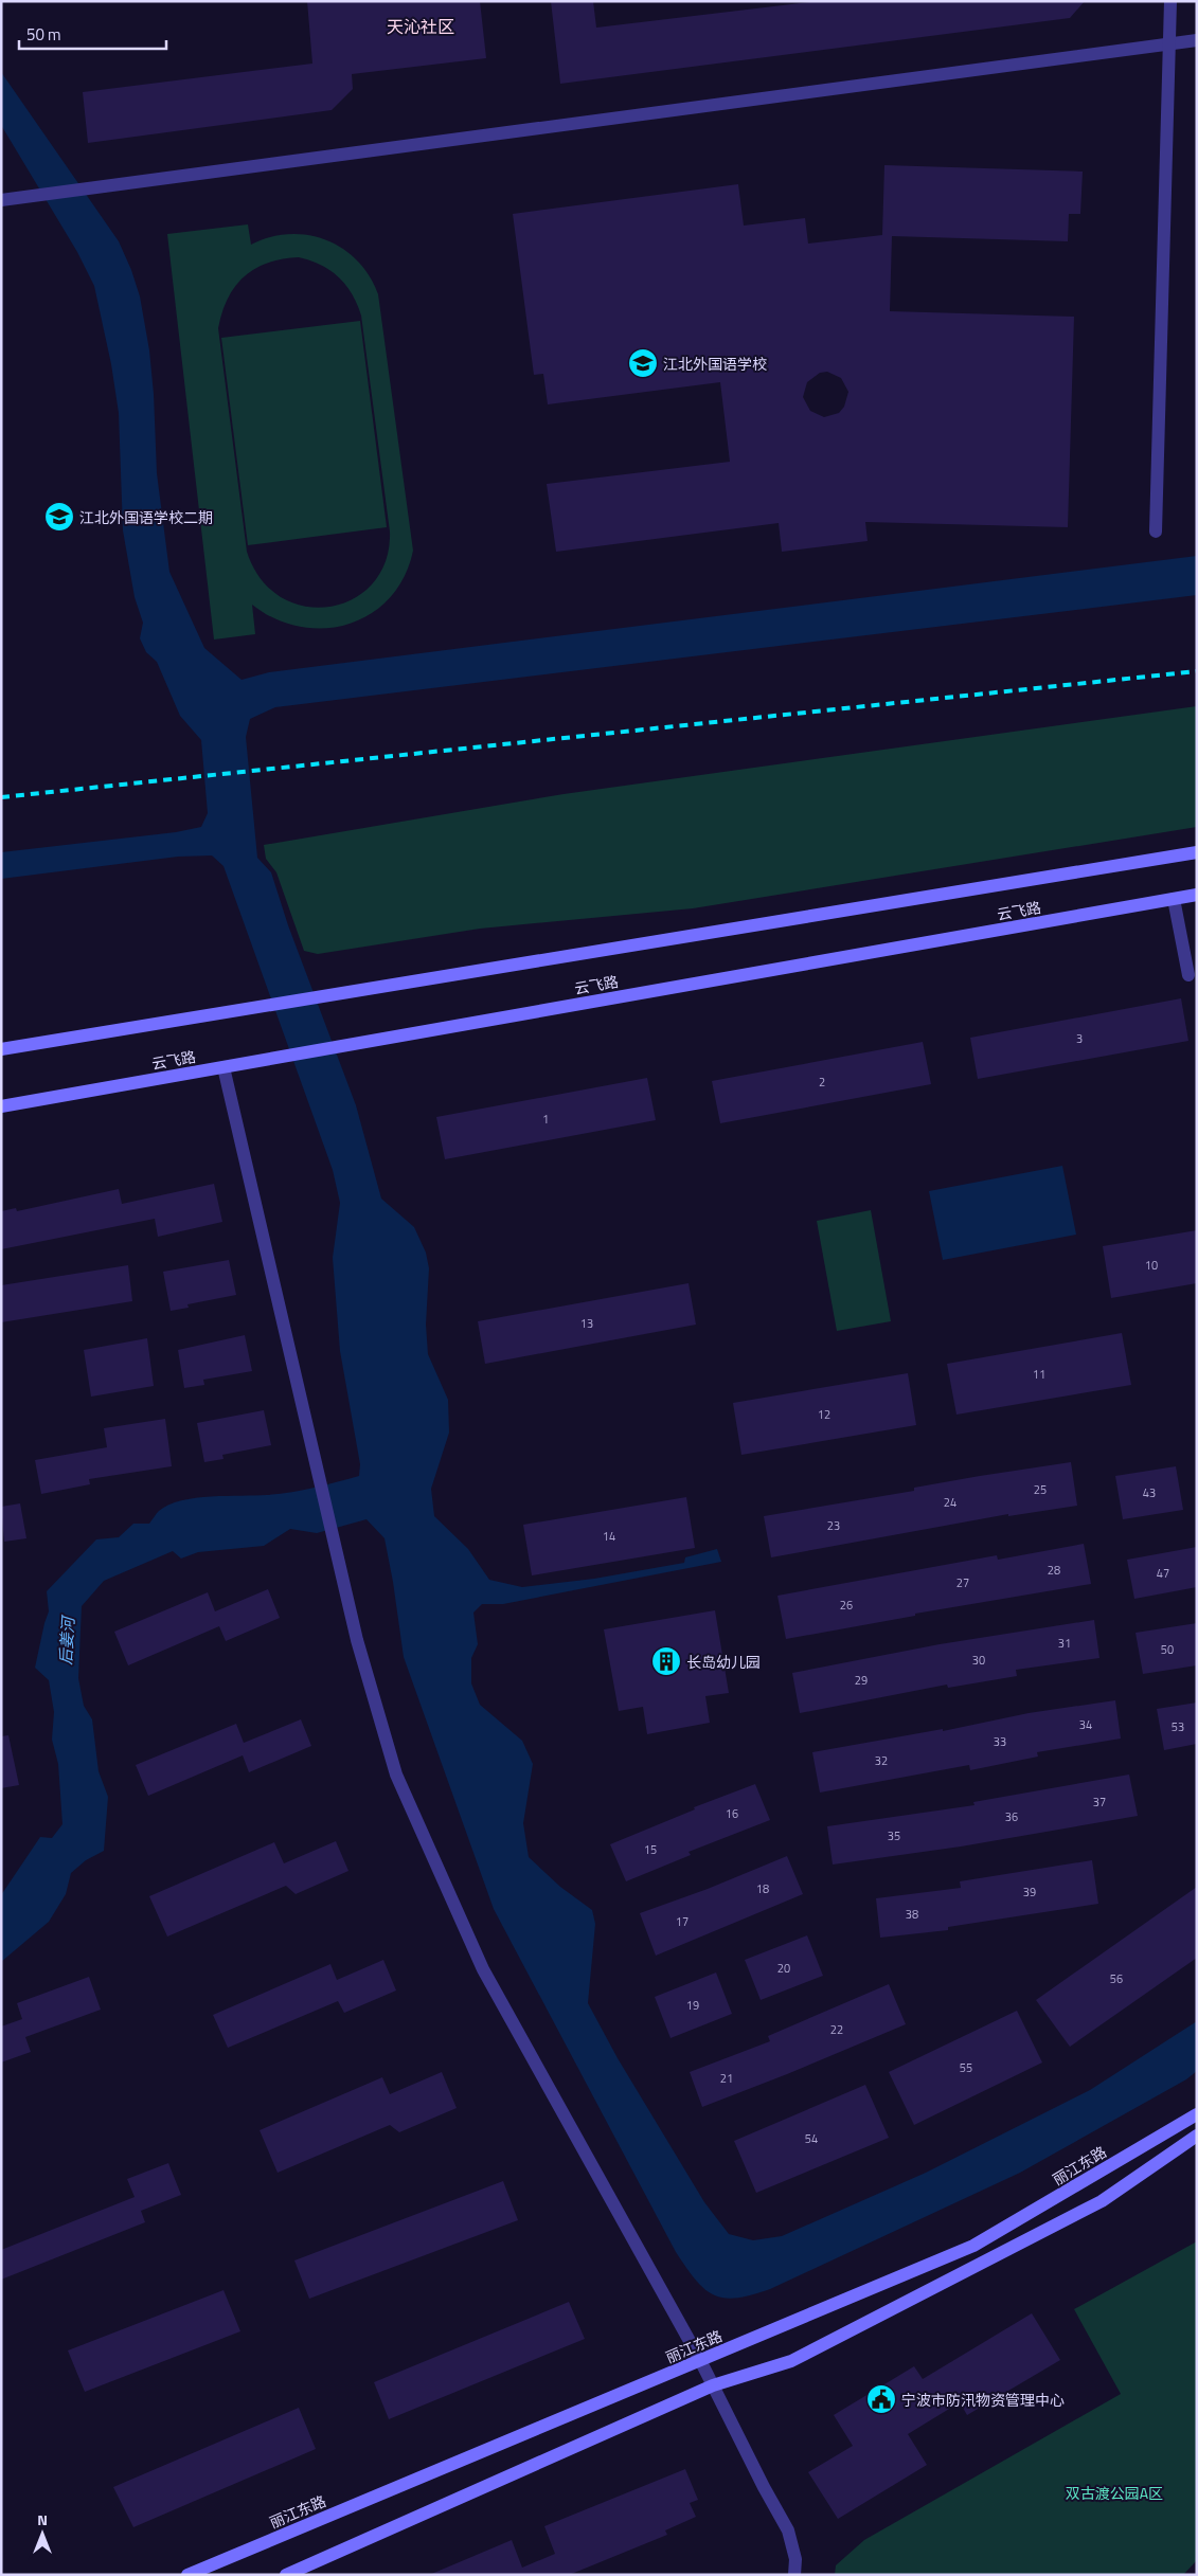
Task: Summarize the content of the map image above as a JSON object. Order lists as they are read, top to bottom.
{
  "streets": {
    "main road": ["云飞路", "丽江东路"]
  },
  "districts": ["天沁社区"],
  "water": ["后姜河"],
  "parks": ["双古渡公园A区"],
  "places": {
    "school or university": ["江北外国语学校", "江北外国语学校二期"],
    "building": ["长岛幼儿园"],
    "public building": ["宁波市防汛物资管理中心"]
  },
  "house_numbers": [
    "3",
    "2",
    "1",
    "10",
    "13",
    "11",
    "12",
    "25",
    "43",
    "24",
    "23",
    "14",
    "28",
    "47",
    "27",
    "26",
    "31",
    "50",
    "30",
    "29",
    "34",
    "53",
    "33",
    "32",
    "37",
    "16",
    "36",
    "35",
    "15",
    "18",
    "39",
    "38",
    "17",
    "20",
    "56",
    "19",
    "22",
    "55",
    "21",
    "54"
  ],
  "scale_bar": "50 m",
  "north": "top"
}
